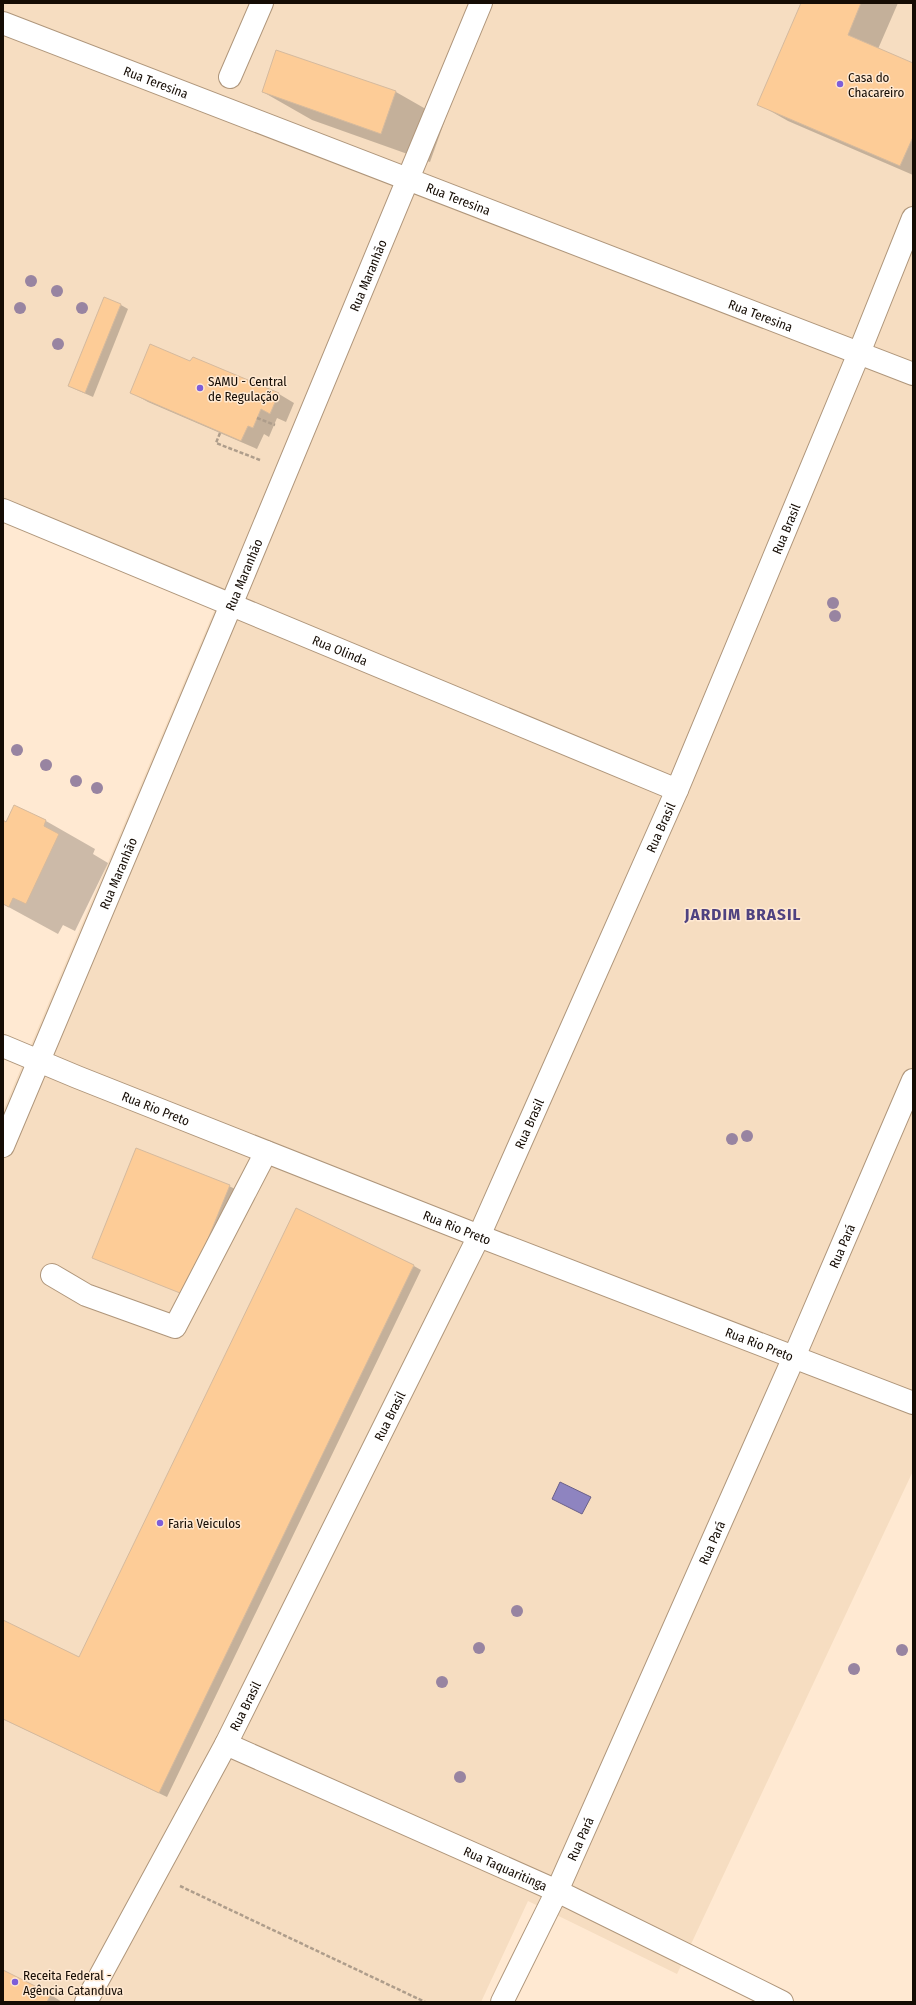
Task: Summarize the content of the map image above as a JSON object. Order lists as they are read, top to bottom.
{
  "streets": {
    "street": [
      "Rua Teresina",
      "Rua Maranhão",
      "Rua Brasil",
      "Rua Olinda",
      "Rua Rio Preto",
      "Rua Pará",
      "Rua Taquaritinga"
    ]
  },
  "crossings": [
    ["Rua Teresina", "Rua Maranhão"],
    ["Rua Teresina", "Rua Brasil"],
    ["Rua Maranhão", "Rua Olinda"],
    ["Rua Maranhão", "Rua Rio Preto"],
    ["Rua Brasil", "Rua Olinda"],
    ["Rua Brasil", "Rua Rio Preto"],
    ["Rua Brasil", "Rua Taquaritinga"],
    ["Rua Rio Preto", "Rua Pará"],
    ["Rua Pará", "Rua Taquaritinga"]
  ],
  "districts": ["JARDIM BRASIL"],
  "places": [
    "Casa do Chacareiro",
    "SAMU - Central de Regulação",
    "Faria Veiculos",
    "Receita Federal - Agência Catanduva"
  ]
}
